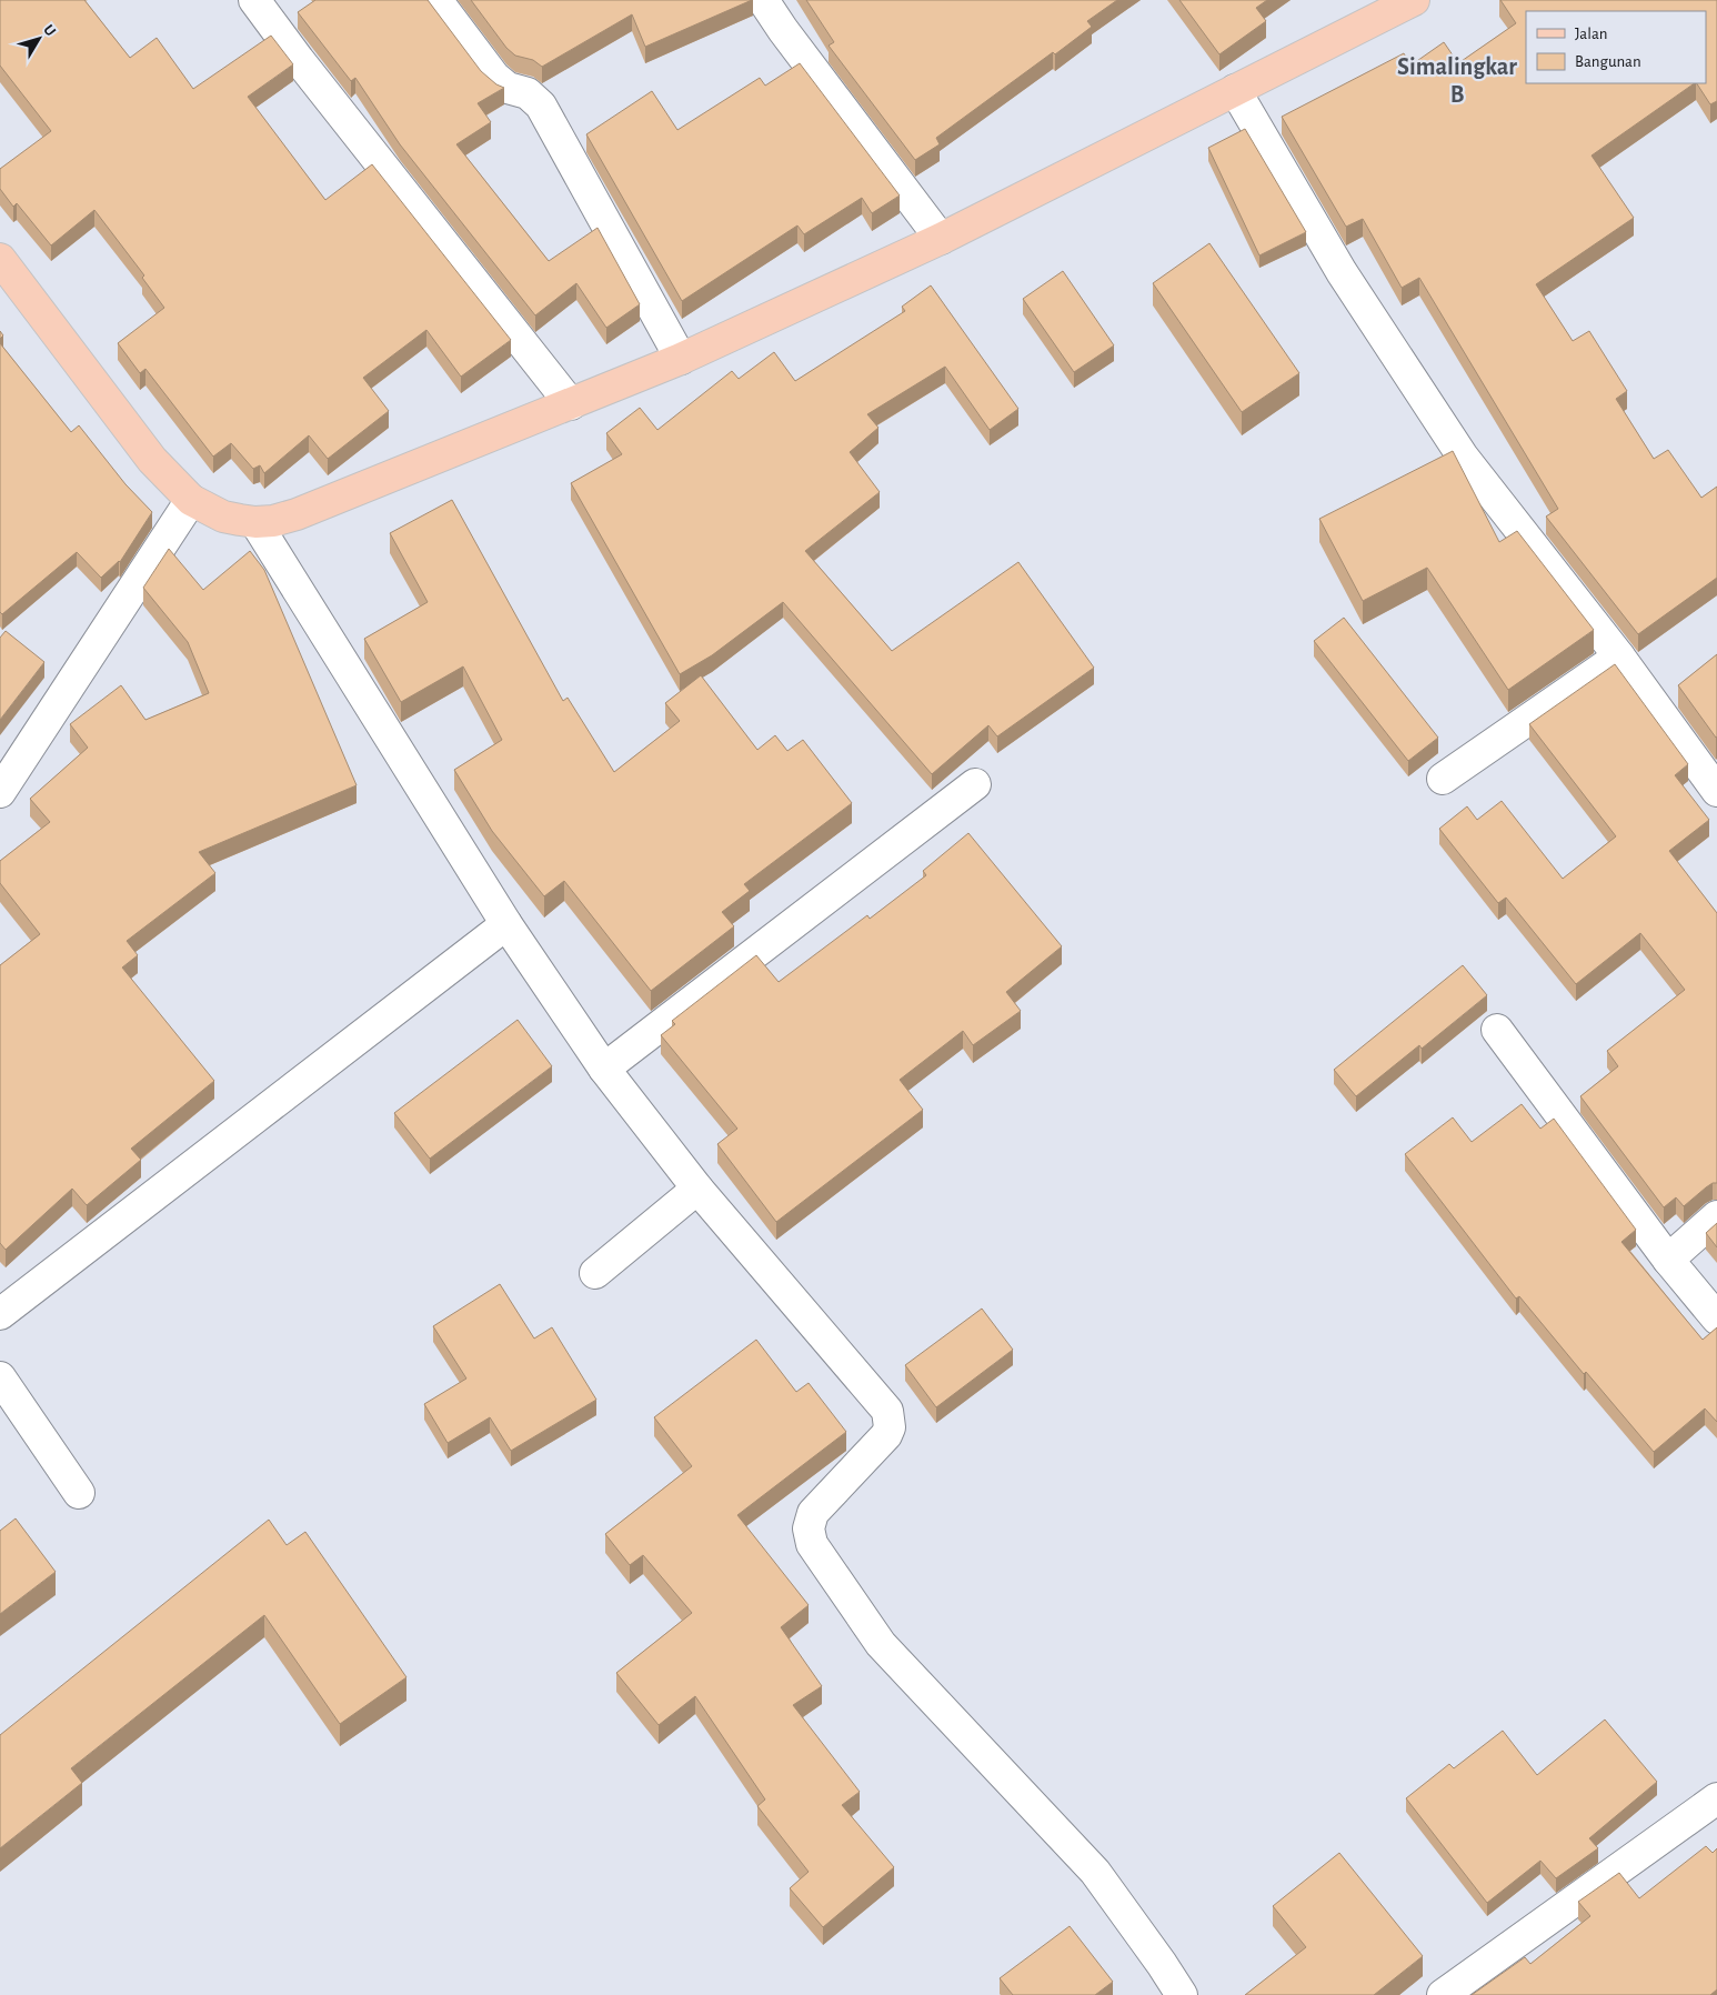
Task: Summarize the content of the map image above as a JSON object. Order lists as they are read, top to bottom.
{
  "districts": ["Simalingkar B"],
  "legend": ["Jalan", "Bangunan"],
  "north": "top right"
}
